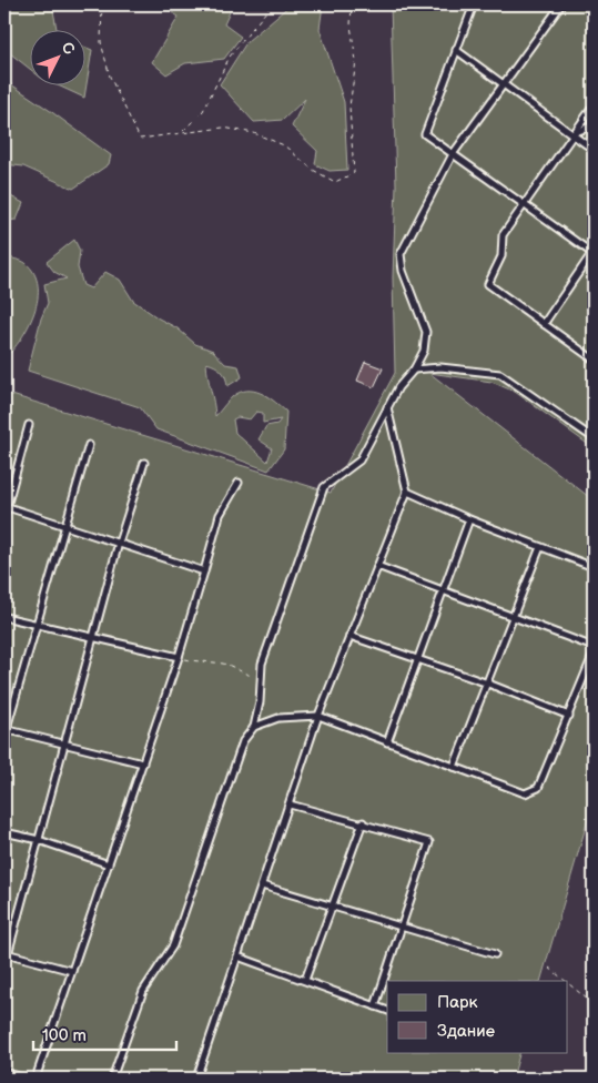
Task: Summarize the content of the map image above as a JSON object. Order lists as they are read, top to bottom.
{
  "legend": ["Парк", "Здание"],
  "scale_bar": "100 m",
  "north": "top right"
}
